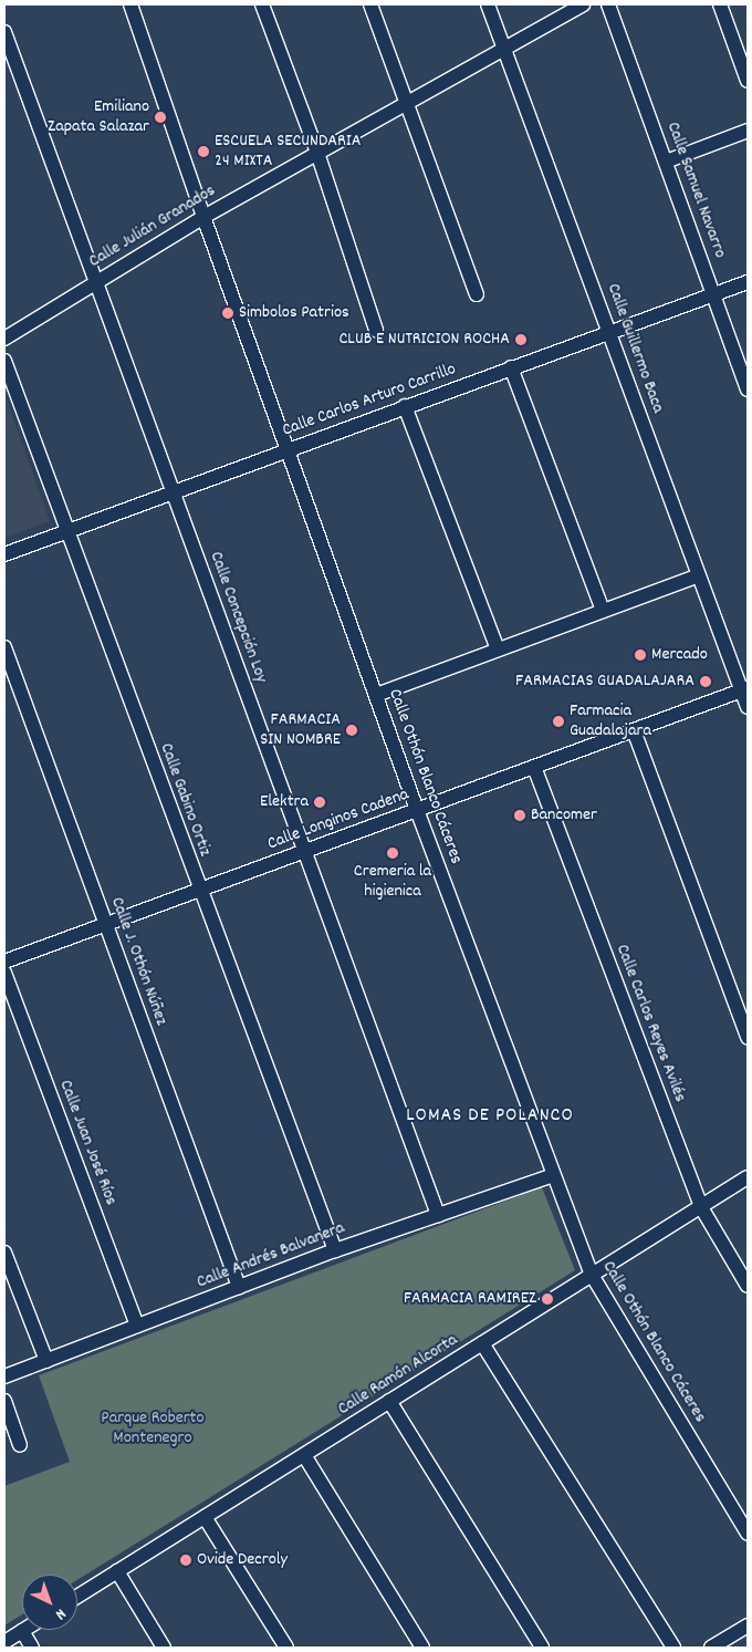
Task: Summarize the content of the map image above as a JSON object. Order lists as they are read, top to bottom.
{
  "streets": {
    "street": [
      "Calle Samuel Navarro",
      "Calle Julián Granados",
      "Calle Guillermo Baca",
      "Calle Carlos Arturo Carrillo",
      "Calle Concepción Loy",
      "Calle Othón Blanco Cáceres",
      "Calle Gabino Ortiz",
      "Calle Longinos Cadena",
      "Calle J. Othón Núñez",
      "Calle Carlos Reyes Avilés",
      "Calle Juan José Ríos",
      "Calle Andrés Balvanera",
      "Calle Ramón Alcorta"
    ]
  },
  "crossings": [
    ["Calle Samuel Navarro", "Calle Carlos Arturo Carrillo"],
    ["Calle Julián Granados", "Calle Guillermo Baca"],
    ["Calle Julián Granados", "Calle Concepción Loy"],
    ["Calle Julián Granados", "Calle Othón Blanco Cáceres"],
    ["Calle Guillermo Baca", "Calle Carlos Arturo Carrillo"],
    ["Calle Guillermo Baca", "Calle Longinos Cadena"],
    ["Calle Carlos Arturo Carrillo", "Calle Concepción Loy"],
    ["Calle Carlos Arturo Carrillo", "Calle Othón Blanco Cáceres"],
    ["Calle Carlos Arturo Carrillo", "Calle Gabino Ortiz"],
    ["Calle Concepción Loy", "Calle Longinos Cadena"],
    ["Calle Concepción Loy", "Calle Andrés Balvanera"],
    ["Calle Othón Blanco Cáceres", "Calle Longinos Cadena"],
    ["Calle Othón Blanco Cáceres", "Calle Andrés Balvanera"],
    ["Calle Othón Blanco Cáceres", "Calle Ramón Alcorta"],
    ["Calle Gabino Ortiz", "Calle Longinos Cadena"],
    ["Calle Gabino Ortiz", "Calle Andrés Balvanera"],
    ["Calle Longinos Cadena", "Calle J. Othón Núñez"],
    ["Calle Longinos Cadena", "Calle Carlos Reyes Avilés"],
    ["Calle J. Othón Núñez", "Calle Andrés Balvanera"],
    ["Calle Carlos Reyes Avilés", "Calle Ramón Alcorta"],
    ["Calle Juan José Ríos", "Calle Andrés Balvanera"]
  ],
  "districts": ["LOMAS DE POLANCO"],
  "parks": ["Parque Roberto Montenegro"],
  "places": [
    "Emiliano Zapata Salazar",
    "ESCUELA SECUNDARIA 24 MIXTA",
    "Simbolos Patrios",
    "CLUB E NUTRICION ROCHA",
    "Mercado",
    "FARMACIAS GUADALAJARA",
    "Farmacia Guadalajara",
    "FARMACIA SIN NOMBRE",
    "Elektra",
    "Bancomer",
    "Cremeria la higienica",
    "FARMACIA RAMIREZ",
    "Ovide Decroly"
  ],
  "north": "bottom right"
}
